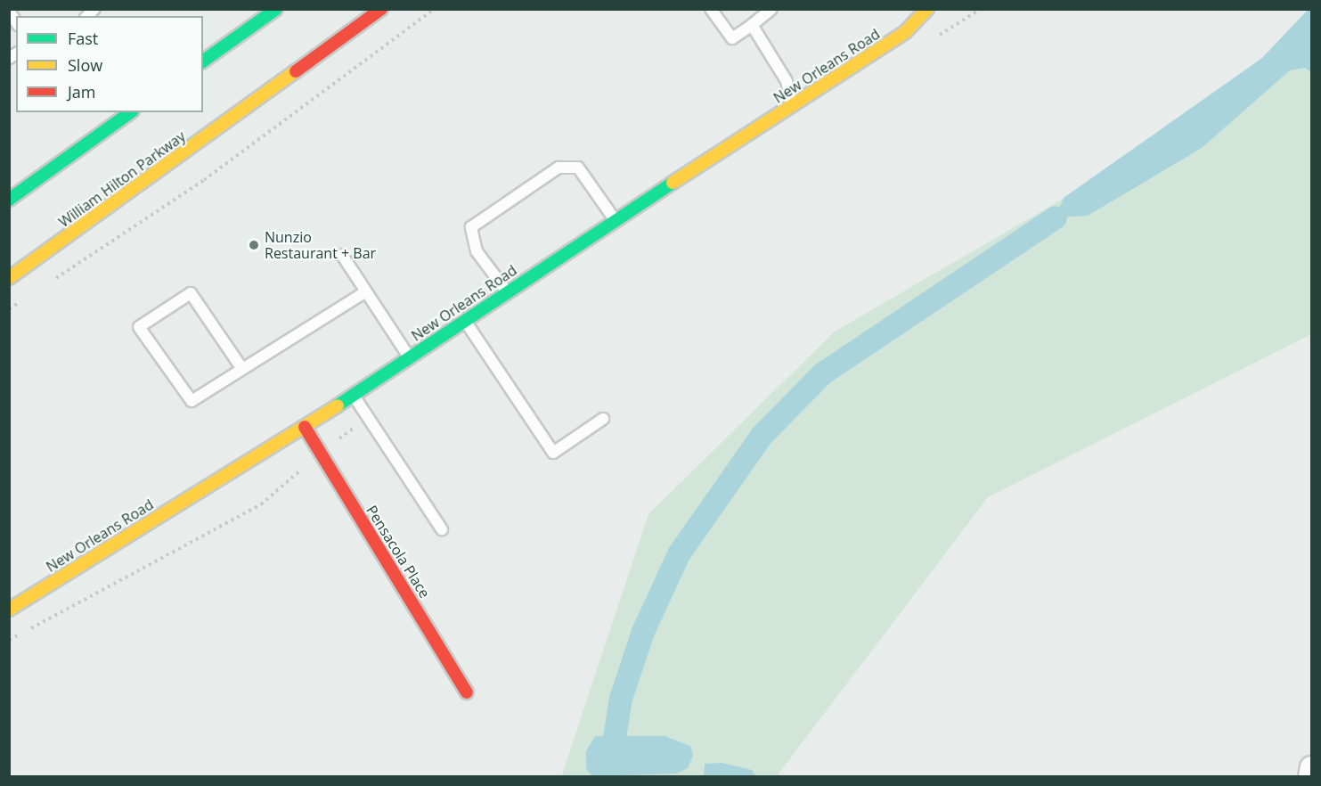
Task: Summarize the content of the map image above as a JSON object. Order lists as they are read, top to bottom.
{
  "streets": {
    "main road": ["New Orleans Road", "William Hilton Parkway", "Pensacola Place"]
  },
  "crossings": [
    ["New Orleans Road", "Pensacola Place"]
  ],
  "places": ["Nunzio Restaurant + Bar"],
  "legend": ["Fast", "Slow", "Jam"]
}
